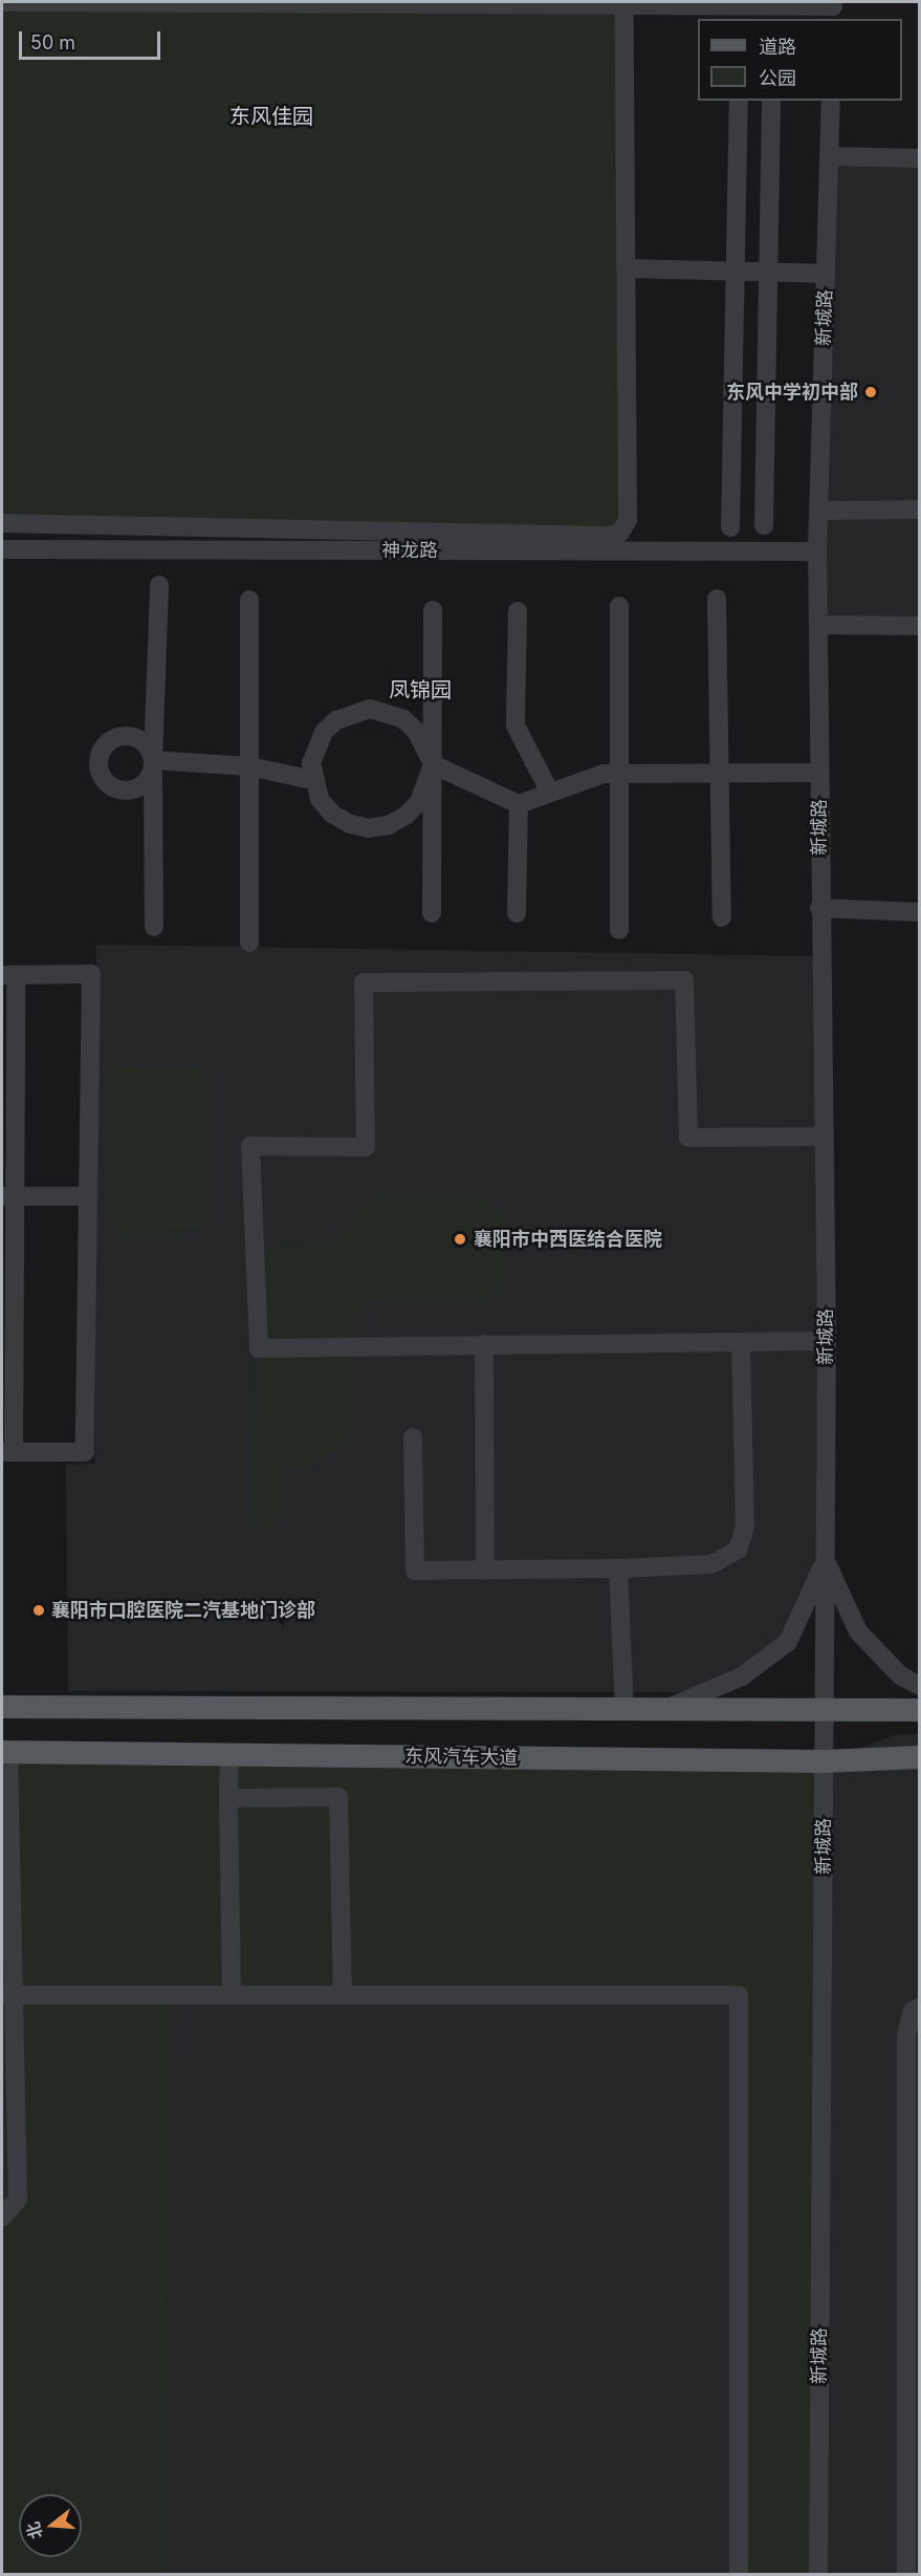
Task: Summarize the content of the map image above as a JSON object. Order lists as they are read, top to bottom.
{
  "streets": {
    "main road": ["东风汽车大道"],
    "street": ["新城路", "神龙路"]
  },
  "crossings": [
    ["新城路", "神龙路"],
    ["新城路", "东风汽车大道"]
  ],
  "districts": ["东风佳园", "凤锦园"],
  "places": ["东风中学初中部", "襄阳市中西医结合医院", "襄阳市口腔医院二汽基地门诊部"],
  "legend": ["道路", "公园"],
  "scale_bar": "50 m",
  "north": "left"
}
